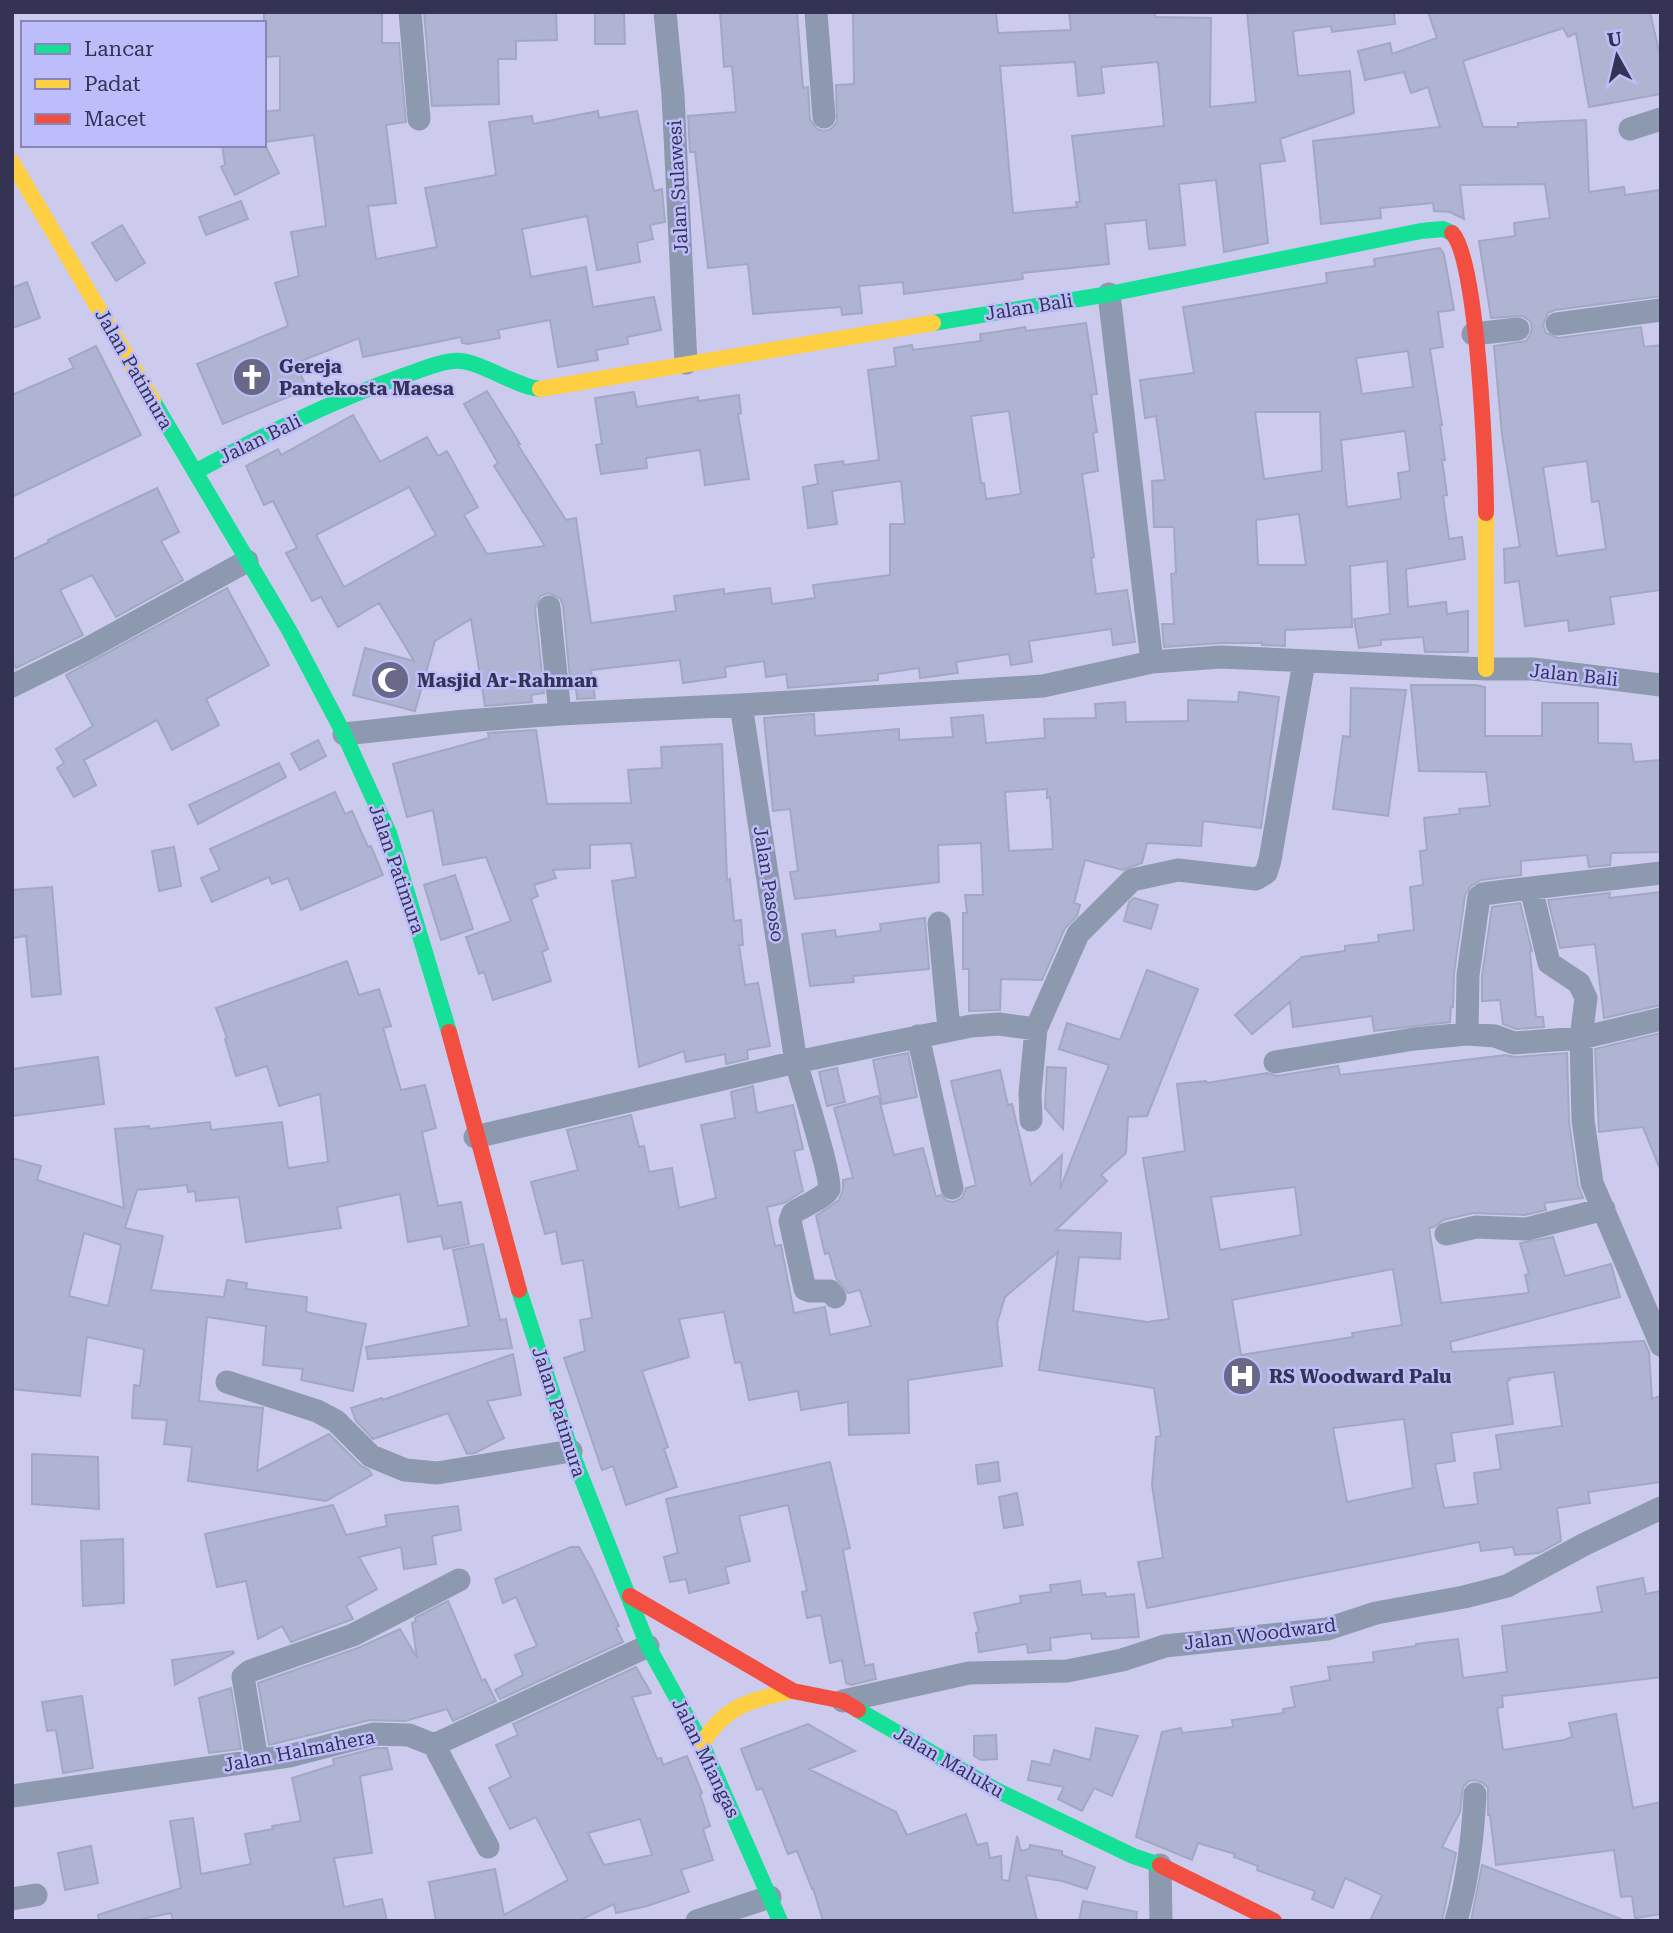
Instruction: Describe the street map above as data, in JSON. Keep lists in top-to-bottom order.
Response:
{
  "streets": {
    "main road": [
      "Jalan Bali",
      "Jalan Patimura",
      "Jalan Miangas",
      "Jalan Maluku"
    ],
    "street": [
      "Jalan Sulawesi",
      "Jalan Pasoso",
      "Jalan Woodward",
      "Jalan Halmahera"
    ]
  },
  "crossings": [
    ["Jalan Sulawesi", "Jalan Bali"],
    ["Jalan Bali", "Jalan Patimura"],
    ["Jalan Bali", "Jalan Pasoso"],
    ["Jalan Patimura", "Jalan Miangas"],
    ["Jalan Patimura", "Jalan Maluku"],
    ["Jalan Woodward", "Jalan Maluku"],
    ["Jalan Miangas", "Jalan Maluku"]
  ],
  "places": {
    "church": ["Gereja Pantekosta Maesa"],
    "mosque": ["Masjid Ar-Rahman"],
    "hospital": ["RS Woodward Palu"]
  },
  "legend": ["Lancar", "Padat", "Macet"],
  "north": "top"
}
